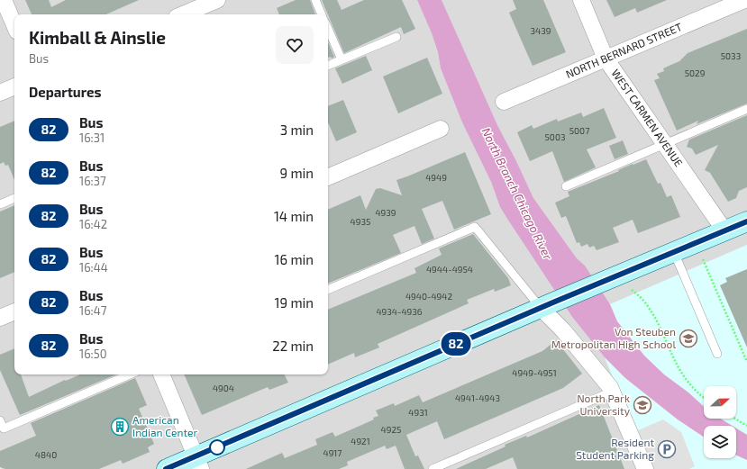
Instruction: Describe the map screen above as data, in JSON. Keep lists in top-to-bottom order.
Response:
{
  "streets": {
    "street": ["NORTH BERNARD STREET", "WEST CARMEN AVENUE"]
  },
  "crossings": [
    ["NORTH BERNARD STREET", "WEST CARMEN AVENUE"]
  ],
  "water": ["North Branch Chicago River"],
  "places": {
    "school or university": ["Von Steuben Metropolitan High School", "North Park University"],
    "building": ["American Indian Center"],
    "parking": ["Resident Student Parking"]
  },
  "lines": ["bus line 82"],
  "house_numbers": [
    "3439",
    "5033",
    "5029",
    "5007",
    "5003",
    "4949",
    "4939",
    "4935",
    "4944-4954",
    "4940-4942",
    "4934-4936",
    "4949-4951",
    "4904",
    "4941-4943",
    "4931",
    "4925",
    "4921",
    "4917",
    "4840"
  ],
  "north": "right",
  "page": {
    "on_map": "82",
    "heading": [
      ["Kimball & Ainslie", "Bus"],
      "Departures"
    ],
    "list": [
      {
        "mark": "82",
        "name": "Bus",
        "note": "16:31",
        "value": "3 min"
      },
      {
        "mark": "82",
        "name": "Bus",
        "note": "16:37",
        "value": "9 min"
      },
      {
        "mark": "82",
        "name": "Bus",
        "note": "16:42",
        "value": "14 min"
      },
      {
        "mark": "82",
        "name": "Bus",
        "note": "16:44",
        "value": "16 min"
      },
      {
        "mark": "82",
        "name": "Bus",
        "note": "16:47",
        "value": "19 min"
      },
      {
        "mark": "82",
        "name": "Bus",
        "note": "16:50",
        "value": "22 min"
      }
    ]
  }
}
